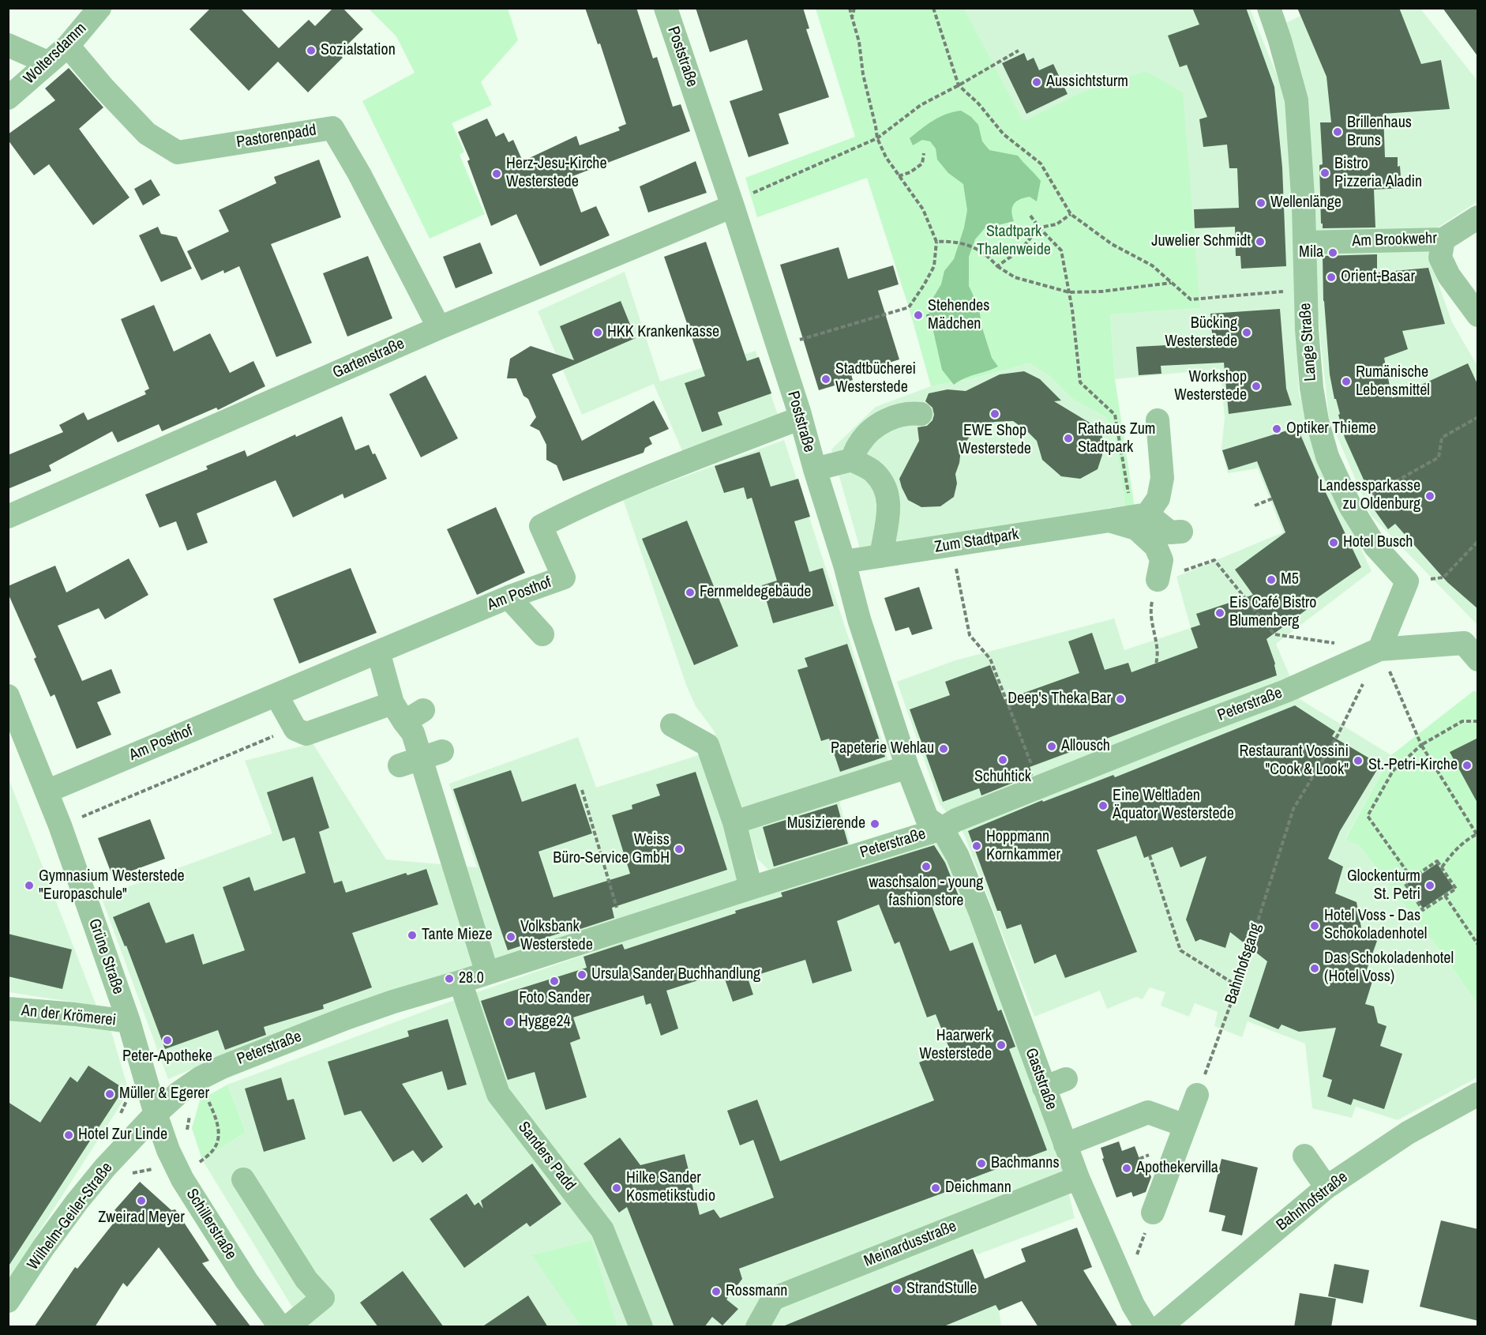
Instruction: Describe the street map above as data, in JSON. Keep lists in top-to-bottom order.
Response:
{
  "streets": {
    "street": [
      "Woltersdamm",
      "Poststraße",
      "Pastorenpadd",
      "Am Brookwehr",
      "Lange Straße",
      "Gartenstraße",
      "Zum Stadtpark",
      "Am Posthof",
      "Peterstraße",
      "Grüne Straße",
      "An der Krömerei",
      "Gaststraße",
      "Sanders Padd",
      "Bahnhofstraße",
      "Wilhelm-Geiler-Straße",
      "Schillerstraße",
      "Meinardusstraße"
    ],
    "path": ["Bahnhofsgang"]
  },
  "crossings": [
    ["Woltersdamm", "Pastorenpadd"],
    ["Poststraße", "Gartenstraße"],
    ["Poststraße", "Zum Stadtpark"],
    ["Poststraße", "Am Posthof"],
    ["Poststraße", "Peterstraße"],
    ["Poststraße", "Gaststraße"],
    ["Pastorenpadd", "Gartenstraße"],
    ["Am Brookwehr", "Lange Straße"],
    ["Am Posthof", "Grüne Straße"],
    ["Peterstraße", "Grüne Straße"],
    ["Peterstraße", "Bahnhofsgang"],
    ["Peterstraße", "Gaststraße"],
    ["Peterstraße", "Sanders Padd"],
    ["Peterstraße", "Wilhelm-Geiler-Straße"],
    ["Peterstraße", "Schillerstraße"],
    ["Grüne Straße", "An der Krömerei"],
    ["Grüne Straße", "Wilhelm-Geiler-Straße"],
    ["Grüne Straße", "Schillerstraße"],
    ["Gaststraße", "Meinardusstraße"],
    ["Wilhelm-Geiler-Straße", "Schillerstraße"]
  ],
  "parks": ["Stadtpark Thalenweide"],
  "places": [
    "Sozialstation",
    "Aussichtsturm",
    "Brillenhaus Bruns",
    "Bistro Pizzeria Aladin",
    "Herz-Jesu-Kirche Westerstede",
    "Wellenlänge",
    "Juwelier Schmidt",
    "Mila",
    "Orient-Basar",
    "Stehendes Mädchen",
    "HKK Krankenkasse",
    "Bücking Westerstede",
    "Stadtbücherei Westerstede",
    "Rumänische Lebensmittel",
    "Workshop Westerstede",
    "EWE Shop Westerstede",
    "Optiker Thieme",
    "Rathaus Zum Stadtpark",
    "Landessparkasse zu Oldenburg",
    "Hotel Busch",
    "M5",
    "Fernmeldegebäude",
    "Eis Café Bistro Blumenberg",
    "Deep's Theka Bar",
    "Allousch",
    "Papeterie Wehlau",
    "Schuhtick",
    "Restaurant Vossini \"Cook & Look\"",
    "St.-Petri-Kirche",
    "Eine Weltladen Äquator Westerstede",
    "Musizierende",
    "Hoppmann Kornkammer",
    "Weiss Büro-Service GmbH",
    "waschsalon - young fashion store",
    "Gymnasium Westerstede \"Europaschule\"",
    "Glockenturm St. Petri",
    "Hotel Voss - Das Schokoladenhotel",
    "Tante Mieze",
    "Volksbank Westerstede",
    "Das Schokoladenhotel (Hotel Voss)",
    "Ursula Sander Buchhandlung",
    "28.0",
    "Foto Sander",
    "Hygge24",
    "Peter-Apotheke",
    "Haarwerk Westerstede",
    "Müller & Egerer",
    "Hotel Zur Linde",
    "Bachmanns",
    "Apothekervilla",
    "Hilke Sander Kosmetikstudio",
    "Deichmann",
    "Zweirad Meyer",
    "StrandStulle",
    "Rossmann"
  ]
}
